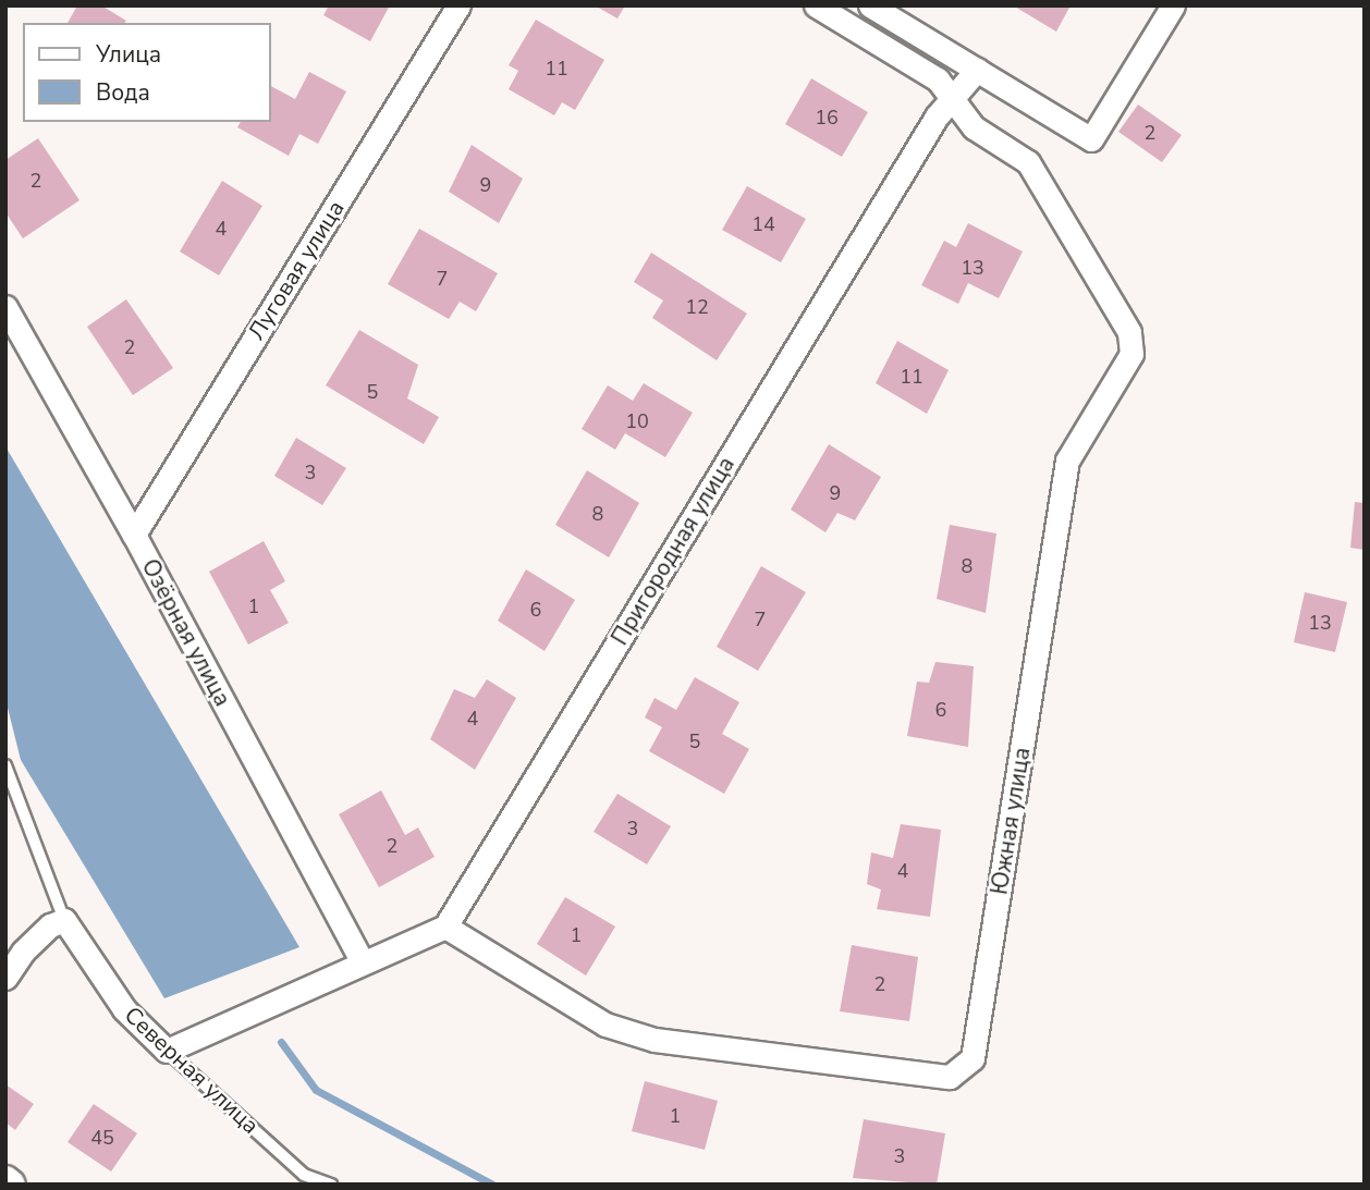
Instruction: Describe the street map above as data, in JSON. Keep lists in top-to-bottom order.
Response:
{
  "streets": {
    "street": [
      "Луговая улица",
      "Пригородная улица",
      "Озёрная улица",
      "Южная улица",
      "Северная улица"
    ]
  },
  "crossings": [
    ["Луговая улица", "Озёрная улица"],
    ["Пригородная улица", "Южная улица"]
  ],
  "house_numbers": [
    "11",
    "16",
    "2",
    "2",
    "9",
    "14",
    "4",
    "13",
    "7",
    "12",
    "2",
    "11",
    "5",
    "10",
    "3",
    "9",
    "8",
    "8",
    "1",
    "6",
    "7",
    "13",
    "6",
    "4",
    "5",
    "3",
    "2",
    "4",
    "1",
    "2",
    "1",
    "45",
    "3"
  ],
  "legend": ["Улица", "Вода"]
}
